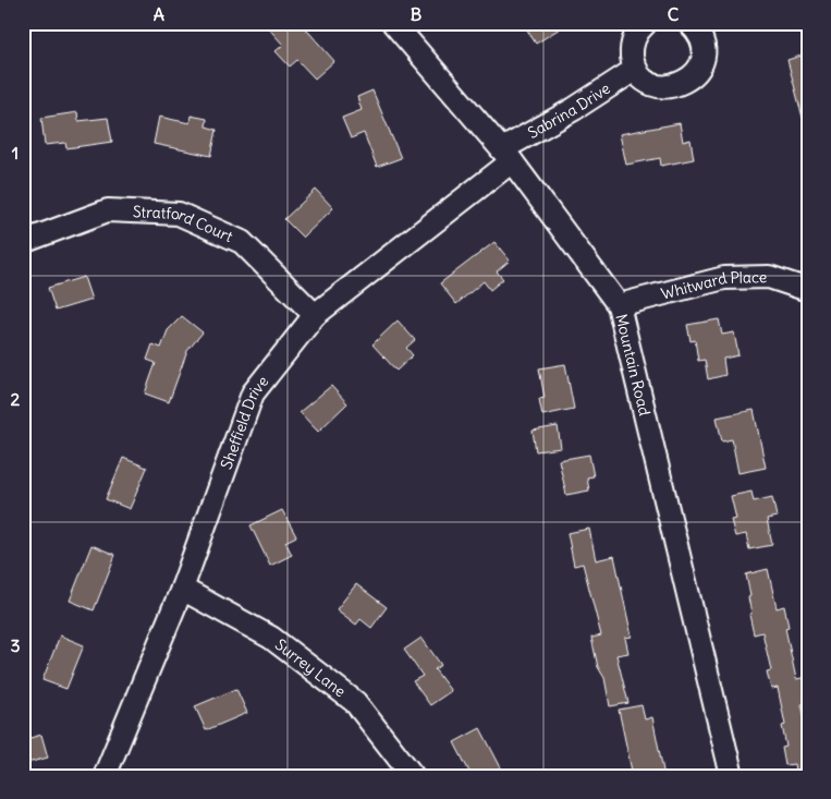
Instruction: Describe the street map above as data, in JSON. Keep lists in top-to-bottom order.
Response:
{
  "streets": {
    "street": [
      "Sabrina Drive",
      "Stratford Court",
      "Whitward Place",
      "Mountain Road",
      "Sheffield Drive",
      "Surrey Lane"
    ]
  },
  "crossings": [
    ["Sabrina Drive", "Mountain Road"],
    ["Sabrina Drive", "Sheffield Drive"],
    ["Stratford Court", "Sheffield Drive"],
    ["Whitward Place", "Mountain Road"],
    ["Mountain Road", "Sheffield Drive"],
    ["Sheffield Drive", "Surrey Lane"]
  ],
  "grid": {
    "columns": ["A", "B", "C"],
    "rows": ["1", "2", "3"]
  }
}
